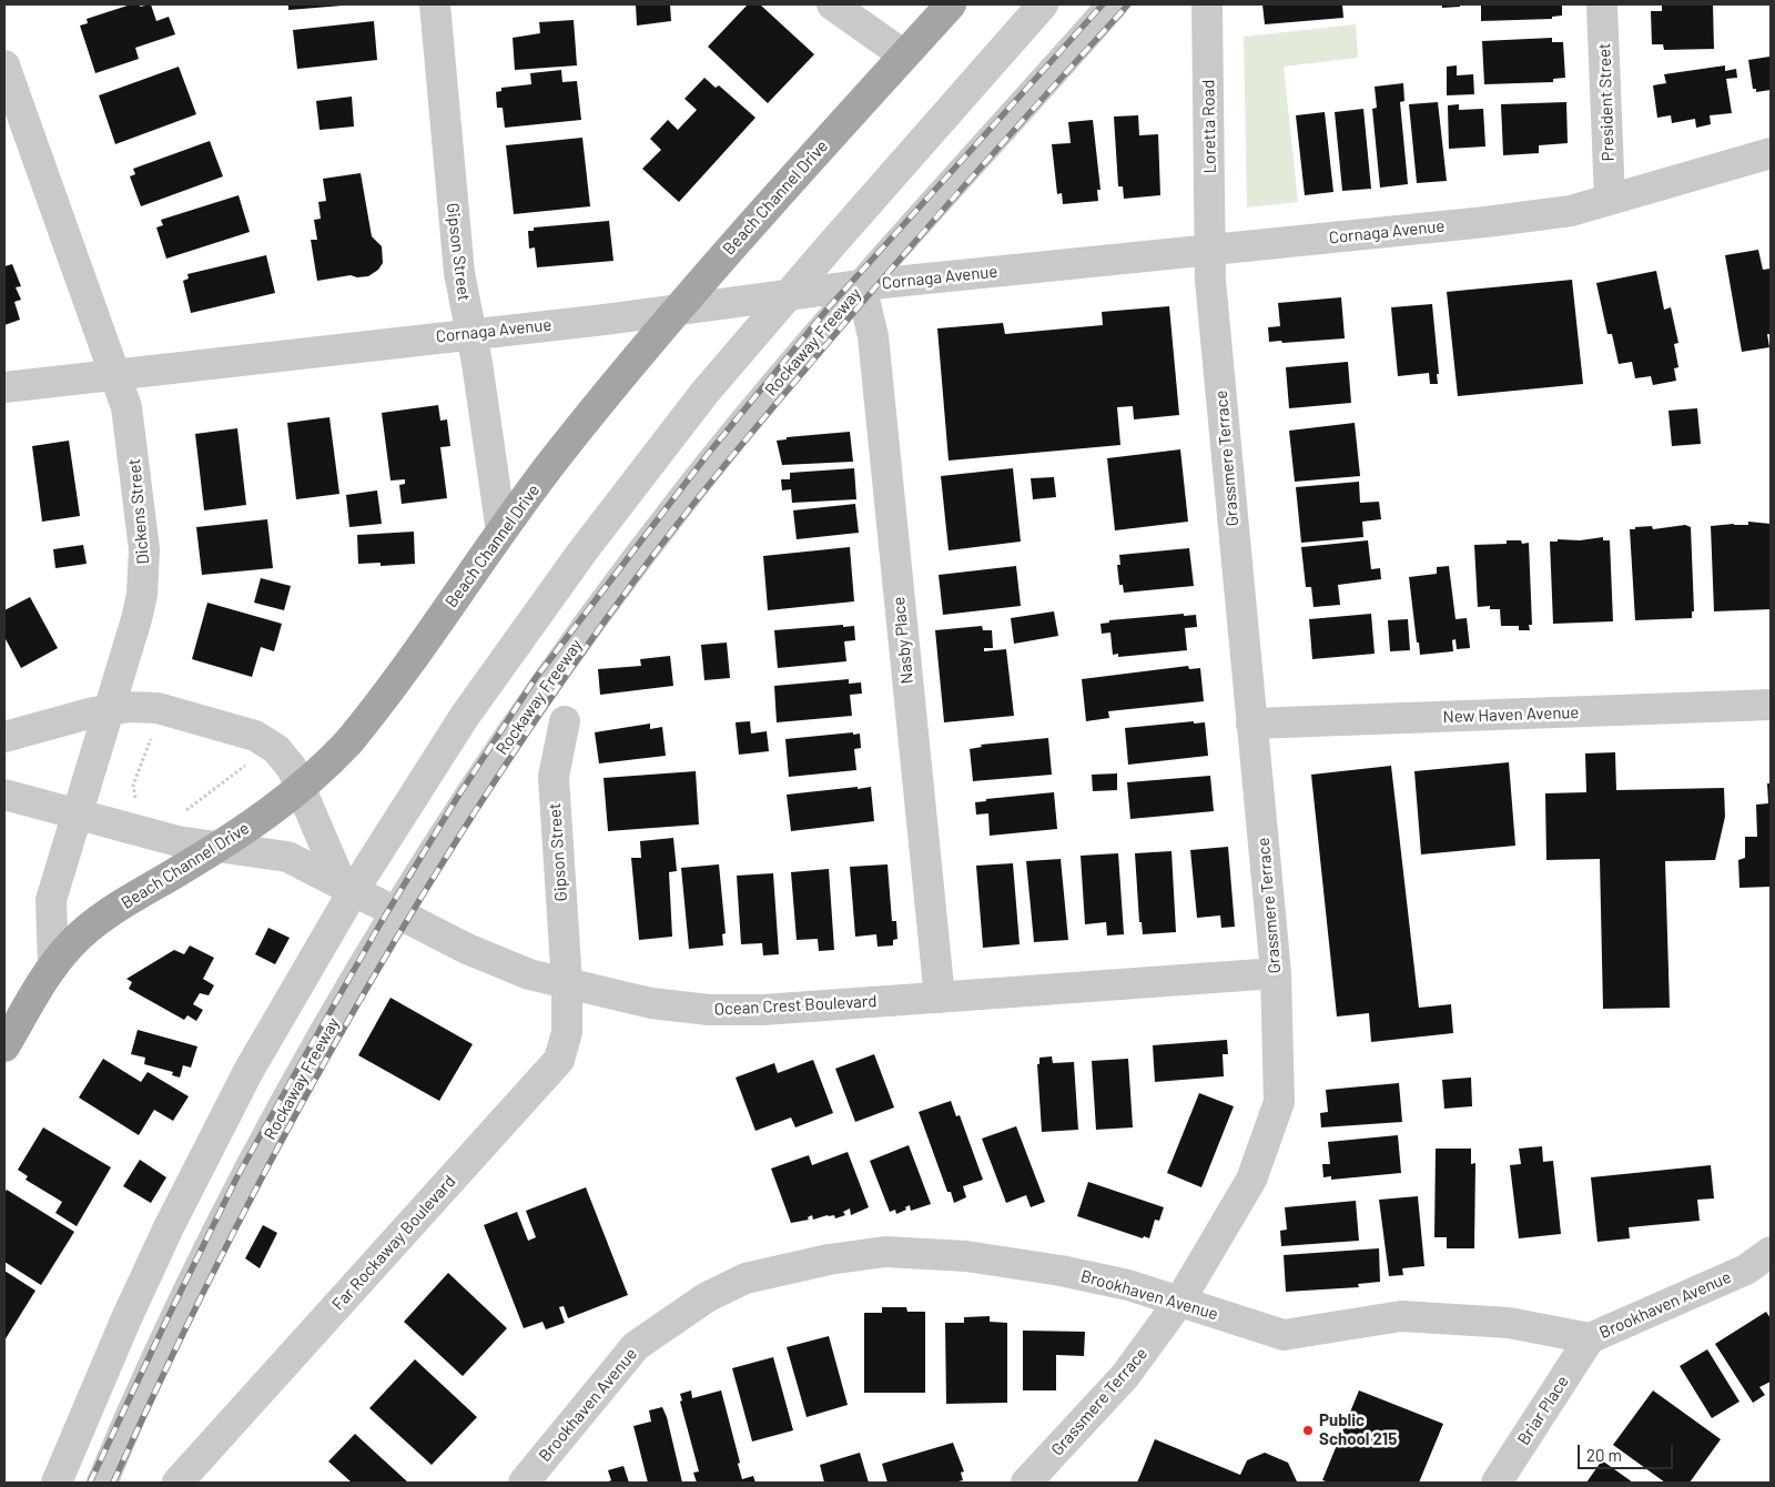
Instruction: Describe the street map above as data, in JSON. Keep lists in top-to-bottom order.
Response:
{
  "streets": {
    "main road": ["Beach Channel Drive"],
    "street": [
      "President Street",
      "Loretta Road",
      "Cornaga Avenue",
      "Gipson Street",
      "Rockaway Freeway",
      "Grassmere Terrace",
      "Dickens Street",
      "Nasby Place",
      "New Haven Avenue",
      "Ocean Crest Boulevard",
      "Far Rockaway Boulevard",
      "Brookhaven Avenue",
      "Briar Place"
    ]
  },
  "crossings": [
    ["President Street", "Cornaga Avenue"],
    ["Loretta Road", "Cornaga Avenue"],
    ["Loretta Road", "Grassmere Terrace"],
    ["Beach Channel Drive", "Cornaga Avenue"],
    ["Beach Channel Drive", "Gipson Street"],
    ["Beach Channel Drive", "Dickens Street"],
    ["Beach Channel Drive", "Ocean Crest Boulevard"],
    ["Cornaga Avenue", "Gipson Street"],
    ["Cornaga Avenue", "Rockaway Freeway"],
    ["Cornaga Avenue", "Grassmere Terrace"],
    ["Cornaga Avenue", "Dickens Street"],
    ["Cornaga Avenue", "Nasby Place"],
    ["Gipson Street", "Ocean Crest Boulevard"],
    ["Gipson Street", "Far Rockaway Boulevard"],
    ["Rockaway Freeway", "Nasby Place"],
    ["Rockaway Freeway", "Ocean Crest Boulevard"],
    ["Grassmere Terrace", "New Haven Avenue"],
    ["Grassmere Terrace", "Ocean Crest Boulevard"],
    ["Grassmere Terrace", "Brookhaven Avenue"],
    ["Dickens Street", "Ocean Crest Boulevard"],
    ["Nasby Place", "Ocean Crest Boulevard"],
    ["Ocean Crest Boulevard", "Far Rockaway Boulevard"],
    ["Brookhaven Avenue", "Briar Place"]
  ],
  "places": ["Public School 215"],
  "scale_bar": "20 m"
}
